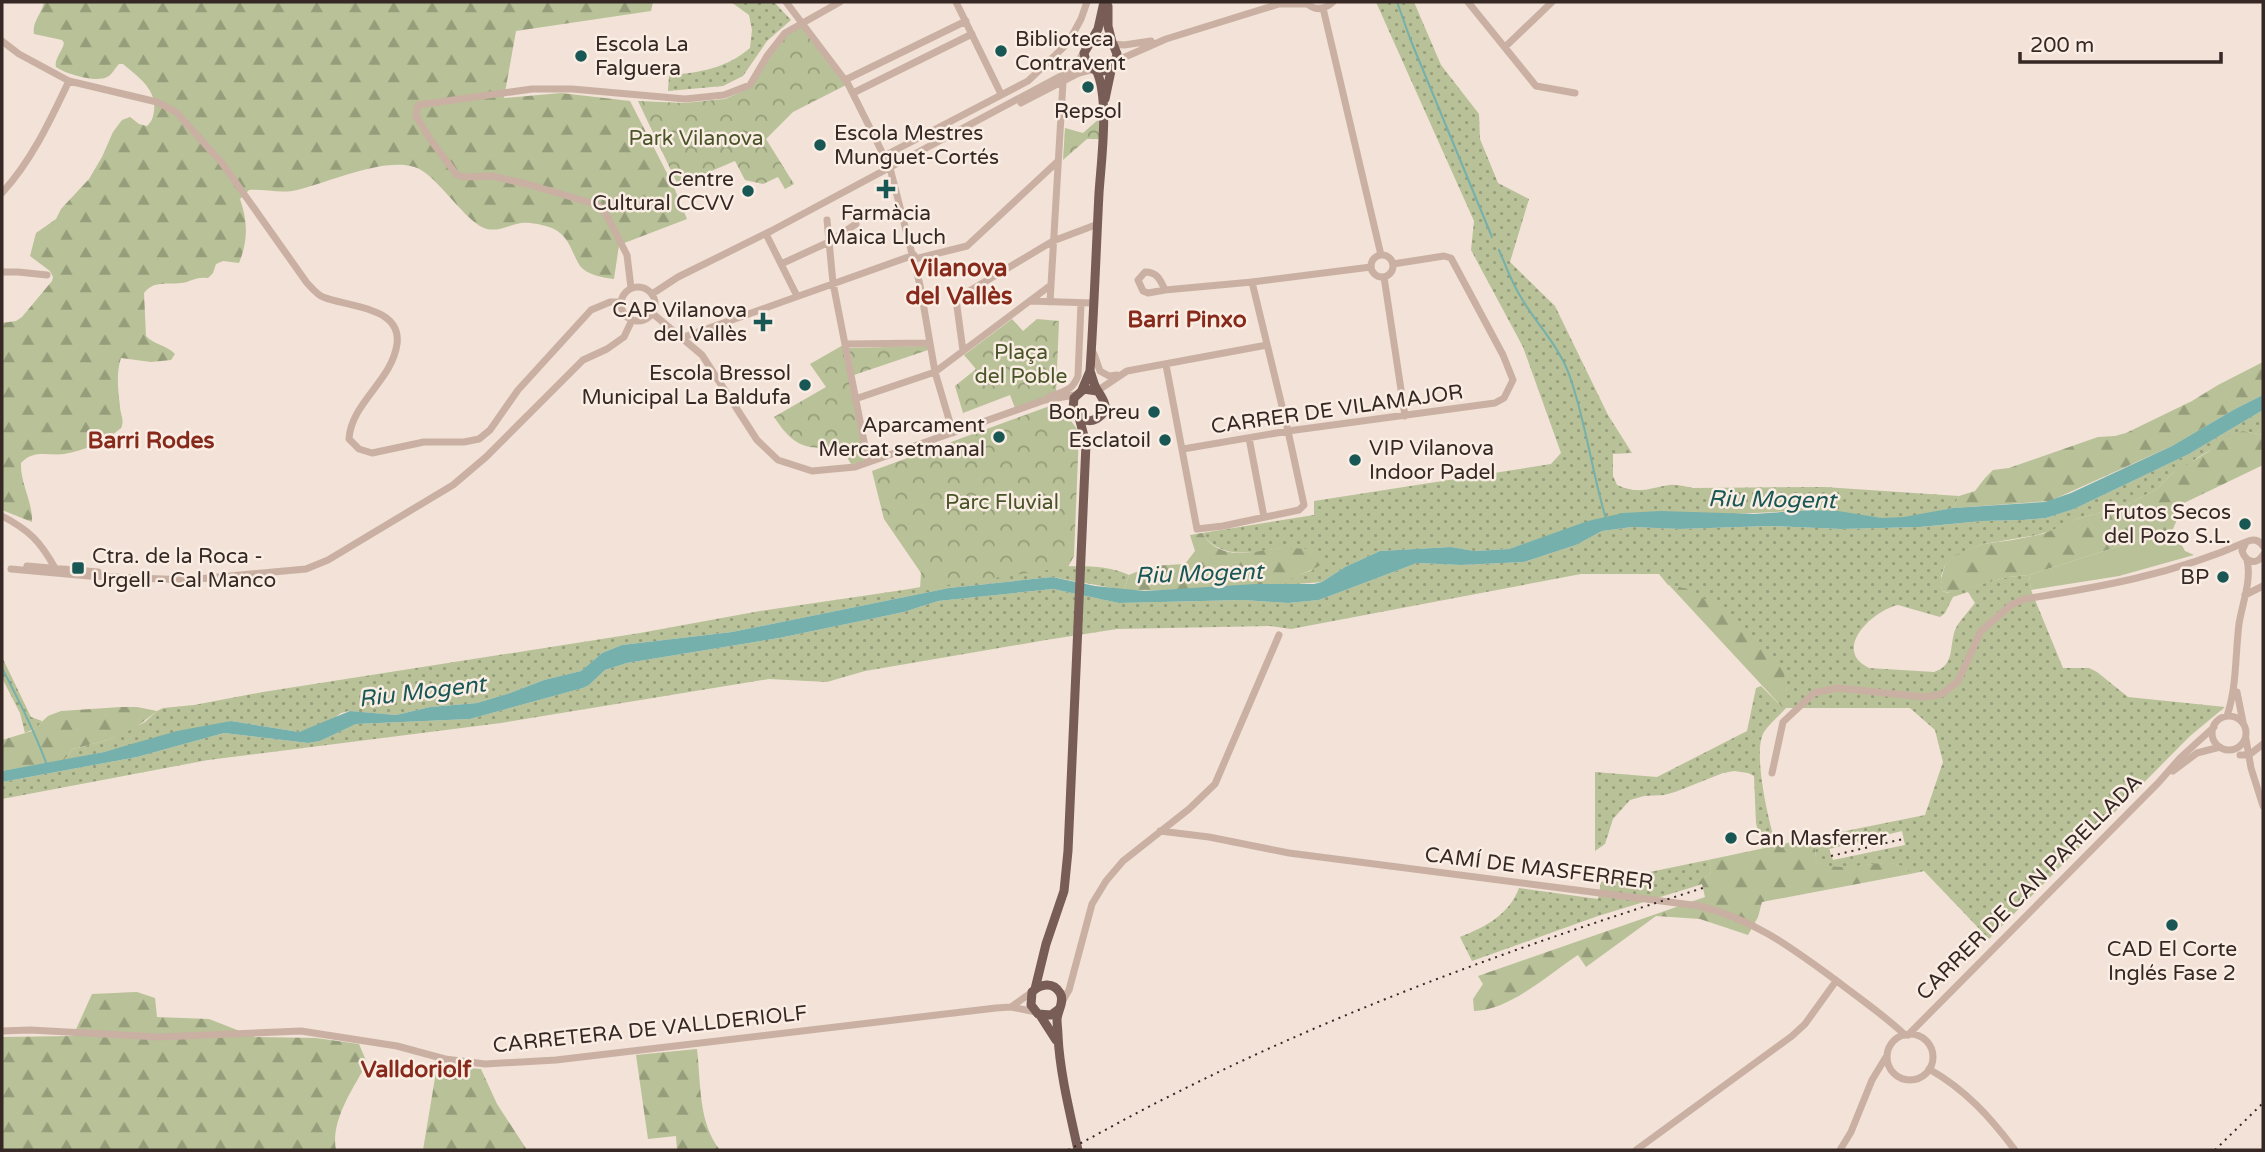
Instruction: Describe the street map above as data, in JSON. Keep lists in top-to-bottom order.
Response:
{
  "streets": {
    "street": [
      "CARRER DE VILAMAJOR",
      "CAMÍ DE MASFERRER",
      "CARRER DE CAN PARELLADA",
      "CARRETERA DE VALLDERIOLF"
    ]
  },
  "crossings": [
    ["CAMÍ DE MASFERRER", "CARRER DE CAN PARELLADA"]
  ],
  "districts": [
    "Vilanova del Vallès",
    "Barri Pinxo",
    "Barri Rodes",
    "Valldoriolf"
  ],
  "water": ["Riu Mogent"],
  "parks": ["Park Vilanova", "Plaça del Poble", "Parc Fluvial"],
  "places": {
    "other": [
      "Biblioteca Contravent",
      "Escola La Falguera",
      "Repsol",
      "Escola Mestres Munguet-Cortés",
      "Centre Cultural CCVV",
      "Escola Bressol Municipal La Baldufa",
      "Bon Preu",
      "Aparcament Mercat setmanal",
      "Esclatoil",
      "VIP Vilanova Indoor Padel",
      "Frutos Secos del Pozo S.L.",
      "BP",
      "Can Masferrer",
      "CAD El Corte Inglés Fase 2"
    ],
    "health": ["Farmàcia Maica Lluch", "CAP Vilanova del Vallès"],
    "transit": ["Ctra. de la Roca - Urgell - Cal Manco"]
  },
  "scale_bar": "200 m"
}
